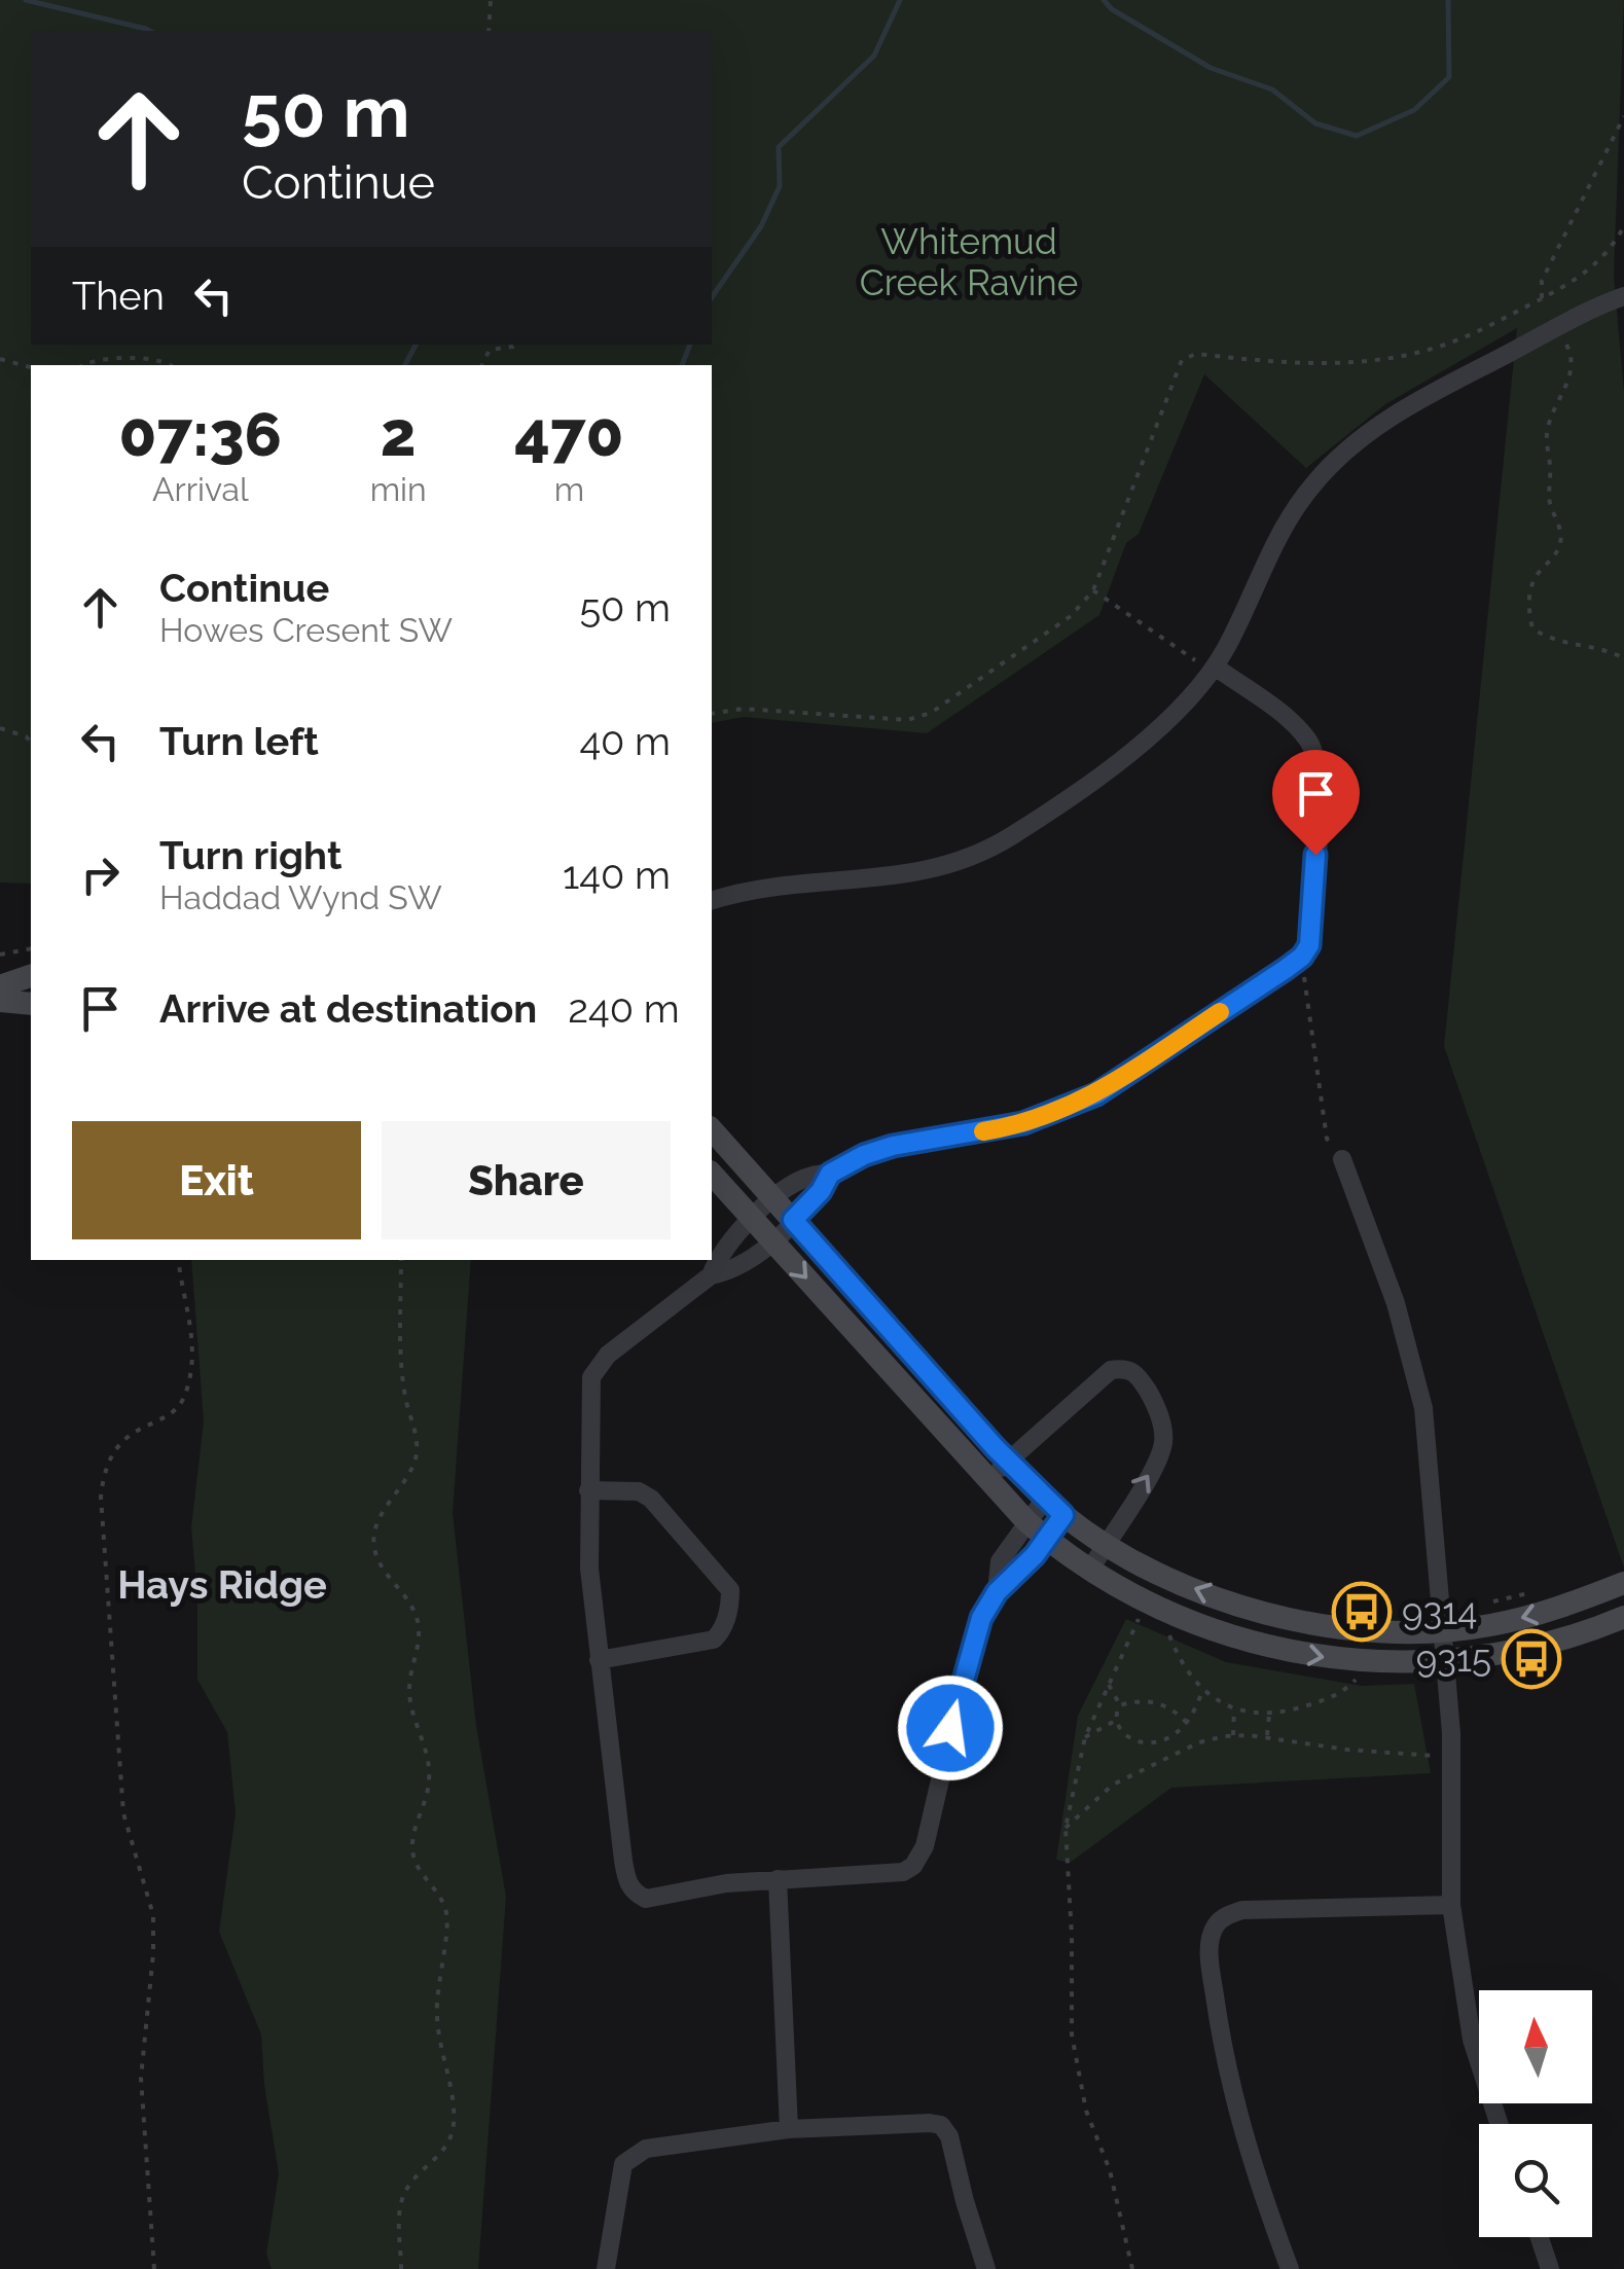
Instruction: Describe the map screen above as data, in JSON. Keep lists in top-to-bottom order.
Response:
{
  "districts": ["Hays Ridge"],
  "parks": ["Whitemud Creek Ravine"],
  "places": {
    "bus stop": ["9314", "9315"]
  },
  "north": "top",
  "page": {
    "turn": ["50 m", "Continue"],
    "then": "Then",
    "eta": [
      "07:36",
      "Arrival",
      "2",
      "min",
      "470",
      "m"
    ],
    "list": [
      {
        "name": "Continue",
        "note": "Howes Cresent SW",
        "value": "50 m"
      },
      {
        "name": "Turn left",
        "value": "40 m"
      },
      {
        "name": "Turn right",
        "note": "Haddad Wynd SW",
        "value": "140 m"
      },
      {
        "name": "Arrive at destination",
        "value": "240 m"
      }
    ],
    "buttons": ["Exit", "Share"]
  }
}
